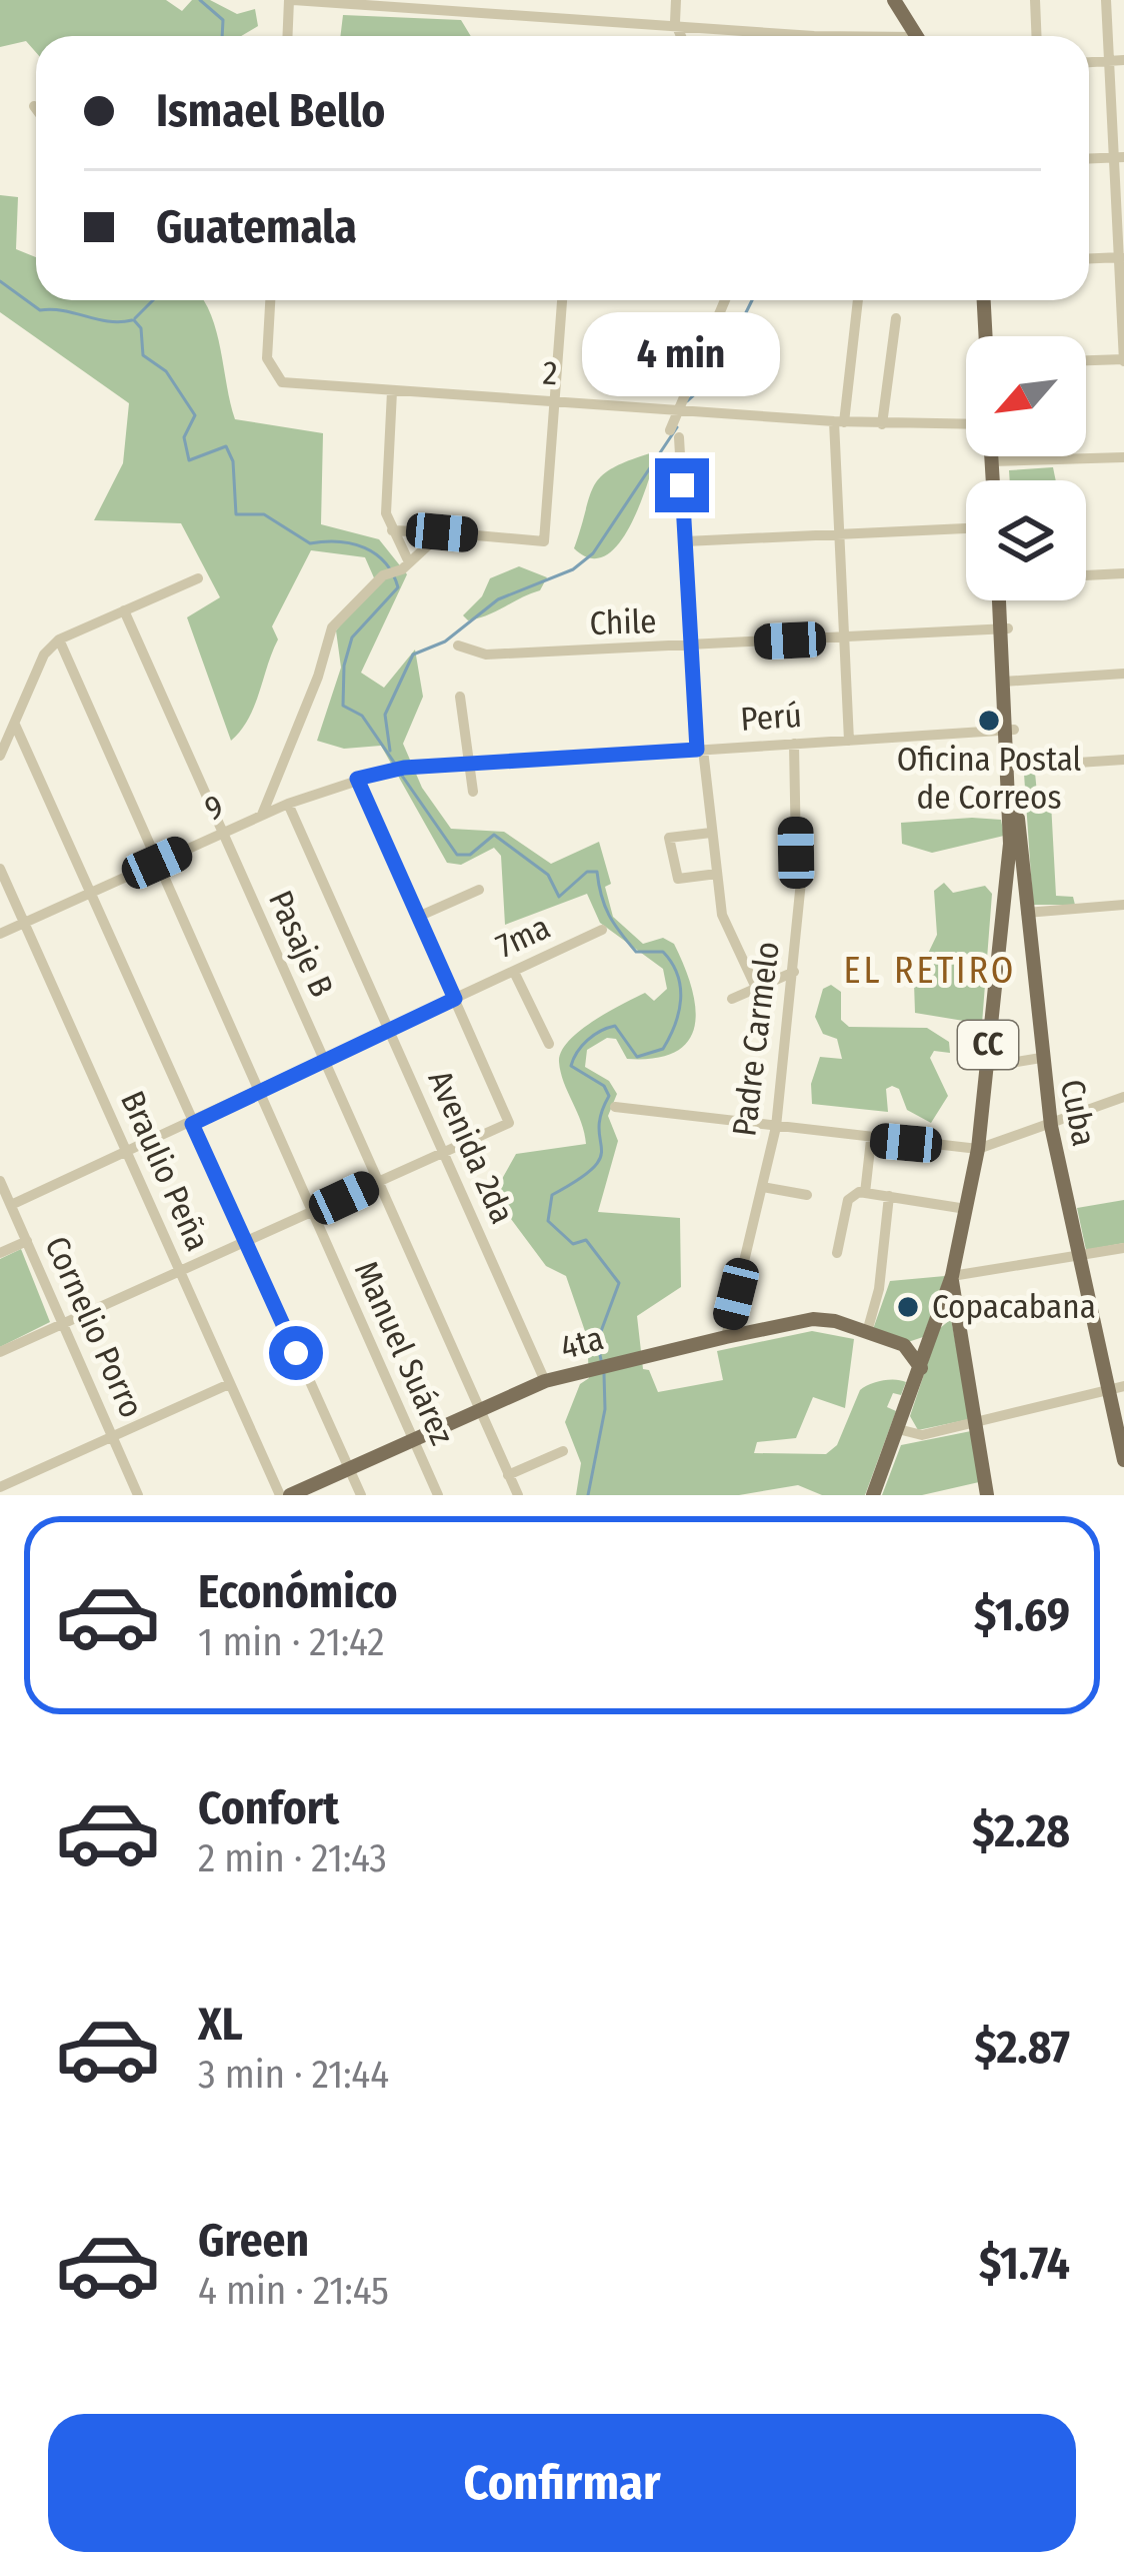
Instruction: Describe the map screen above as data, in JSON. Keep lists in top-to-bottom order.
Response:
{
  "streets": {
    "main road": ["CC", "Cuba", "4ta"],
    "street": [
      "2",
      "Chile",
      "Perú",
      "9",
      "7ma",
      "Pasaje B",
      "Padre Carmelo",
      "Avenida 2da",
      "Braulio Peña",
      "Cornelio Porro",
      "Manuel Suárez"
    ]
  },
  "crossings": [
    ["Chile", "CC"],
    ["Perú", "9"],
    ["Perú", "Padre Carmelo"],
    ["Perú", "CC"],
    ["9", "Pasaje B"],
    ["9", "Avenida 2da"],
    ["9", "Braulio Peña"],
    ["9", "Manuel Suárez"],
    ["7ma", "Pasaje B"],
    ["7ma", "Avenida 2da"],
    ["7ma", "Braulio Peña"],
    ["7ma", "Cornelio Porro"],
    ["7ma", "Manuel Suárez"],
    ["Pasaje B", "4ta"],
    ["Padre Carmelo", "4ta"],
    ["CC", "Cuba"],
    ["Avenida 2da", "4ta"],
    ["4ta", "Manuel Suárez"]
  ],
  "districts": ["EL RETIRO"],
  "places": ["Oficina Postal de Correos", "Copacabana"],
  "north": "bottom left",
  "page": {
    "banner": ["Ismael Bello", "Guatemala"],
    "bubble": "4 min",
    "list": [
      {
        "name": "Económico",
        "note": "1 min · 21:42",
        "value": "$1.69"
      },
      {
        "name": "Confort",
        "note": "2 min · 21:43",
        "value": "$2.28"
      },
      {
        "name": "XL",
        "note": "3 min · 21:44",
        "value": "$2.87"
      },
      {
        "name": "Green",
        "note": "4 min · 21:45",
        "value": "$1.74"
      }
    ],
    "buttons": "Confirmar"
  }
}
